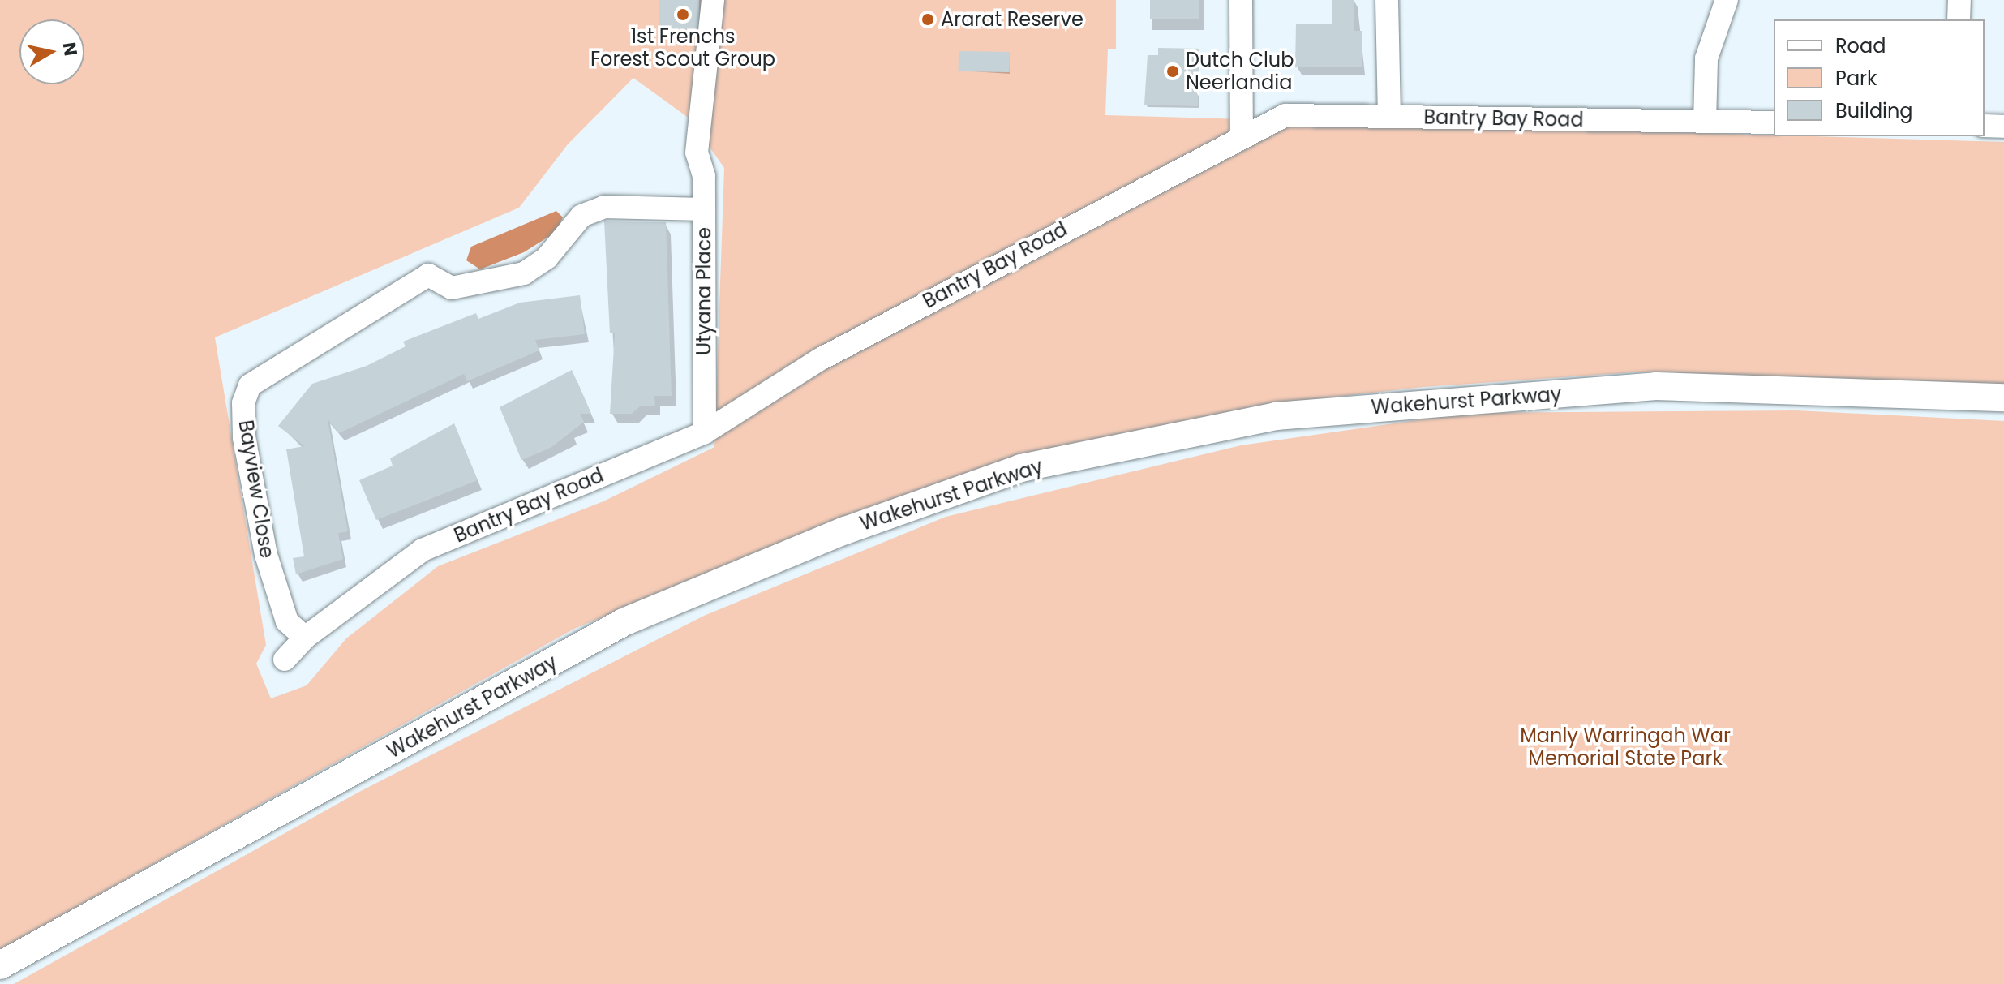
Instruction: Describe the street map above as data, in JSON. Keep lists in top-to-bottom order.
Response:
{
  "streets": {
    "main road": ["Wakehurst Parkway"],
    "street": ["Bantry Bay Road", "Utyana Place", "Bayview Close"]
  },
  "crossings": [
    ["Bantry Bay Road", "Utyana Place"],
    ["Bantry Bay Road", "Bayview Close"],
    ["Utyana Place", "Bayview Close"]
  ],
  "parks": ["Manly Warringah War Memorial State Park"],
  "places": ["1st Frenchs Forest Scout Group", "Ararat Reserve", "Dutch Club Neerlandia"],
  "legend": ["Road", "Park", "Building"],
  "north": "right"
}
